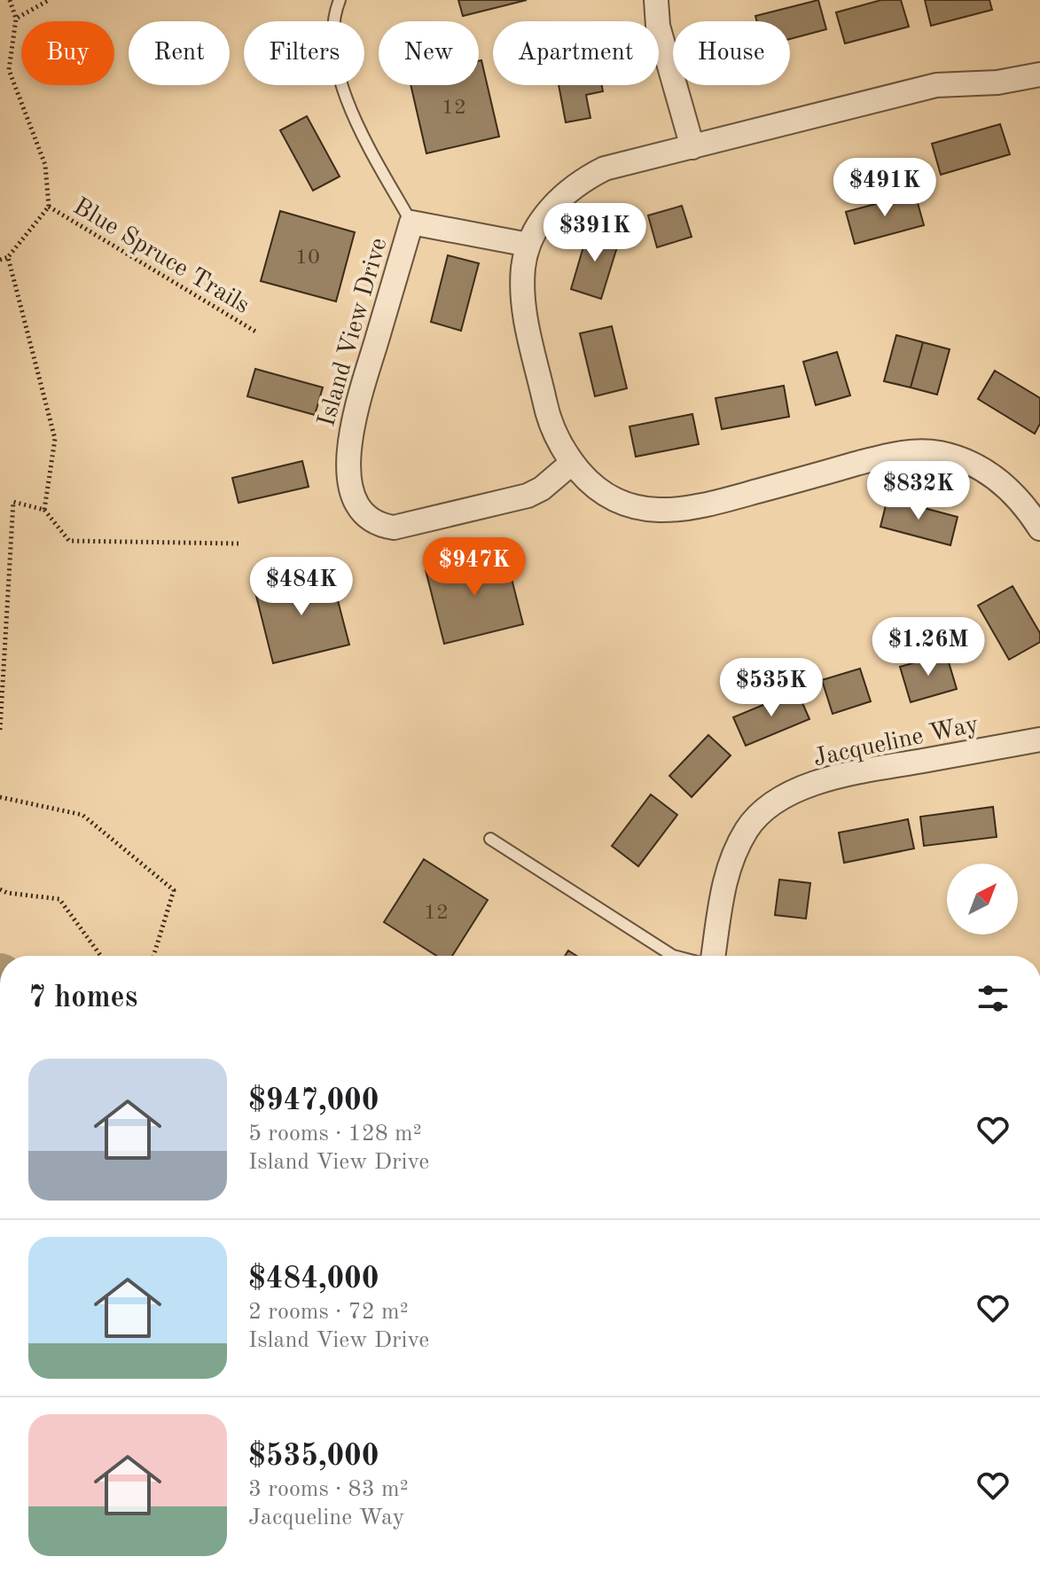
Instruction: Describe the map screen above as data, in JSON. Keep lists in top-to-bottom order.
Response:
{
  "streets": {
    "street": ["Island View Drive", "Jacqueline Way"],
    "path": ["Blue Spruce Trails"]
  },
  "house_numbers": ["12", "10", "12"],
  "north": "top right",
  "page": {
    "chip": [
      "Buy",
      "Rent",
      "Filters",
      "New",
      "Apartment",
      "House"
    ],
    "price": [
      "$491K",
      "$391K",
      "$832K",
      "$947K",
      "$484K",
      "$1.26M",
      "$535K"
    ],
    "heading": "7 homes",
    "list": [
      {
        "name": "$947,000",
        "note": "5 rooms · 128 m² · Island View Drive"
      },
      {
        "name": "$484,000",
        "note": "2 rooms · 72 m² · Island View Drive"
      },
      {
        "name": "$535,000",
        "note": "3 rooms · 83 m² · Jacqueline Way"
      }
    ]
  }
}
